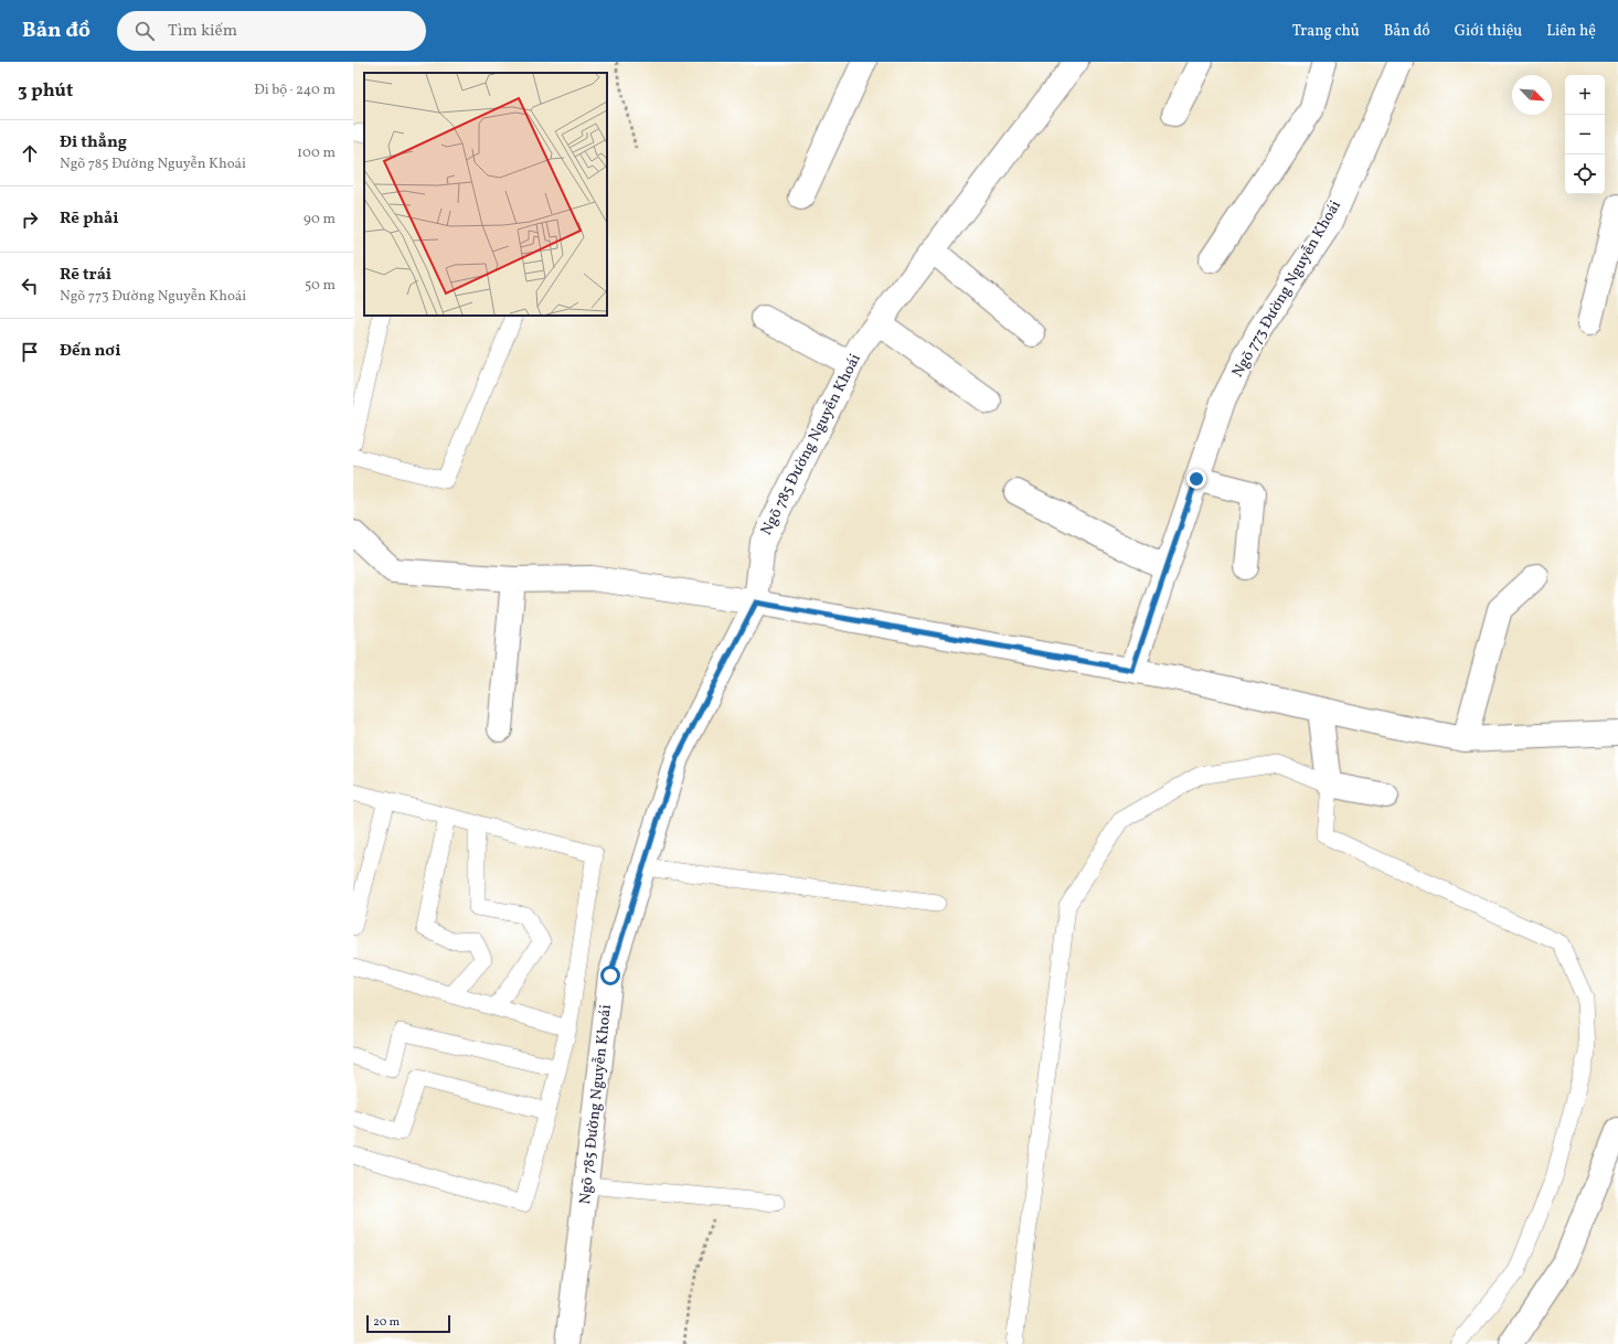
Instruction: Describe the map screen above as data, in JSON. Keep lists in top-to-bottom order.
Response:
{
  "streets": {
    "street": ["Ngõ 773 Đường Nguyễn Khoái", "Ngõ 785 Đường Nguyễn Khoái"]
  },
  "scale_bar": "20 m",
  "north": "bottom right",
  "page": {
    "header": "Bản đồ",
    "search": "Tìm kiếm",
    "nav": [
      "Trang chủ",
      "Bản đồ",
      "Giới thiệu",
      "Liên hệ"
    ],
    "heading": ["3 phút", "Đi bộ · 240 m"],
    "map_buttons": ["+", "−"],
    "list": [
      ["Đi thẳng", "Ngõ 785 Đường Nguyễn Khoái", "100 m"],
      ["Rẽ phải", "90 m"],
      ["Rẽ trái", "Ngõ 773 Đường Nguyễn Khoái", "50 m"],
      "Đến nơi"
    ],
    "scale": "20 m"
  }
}
